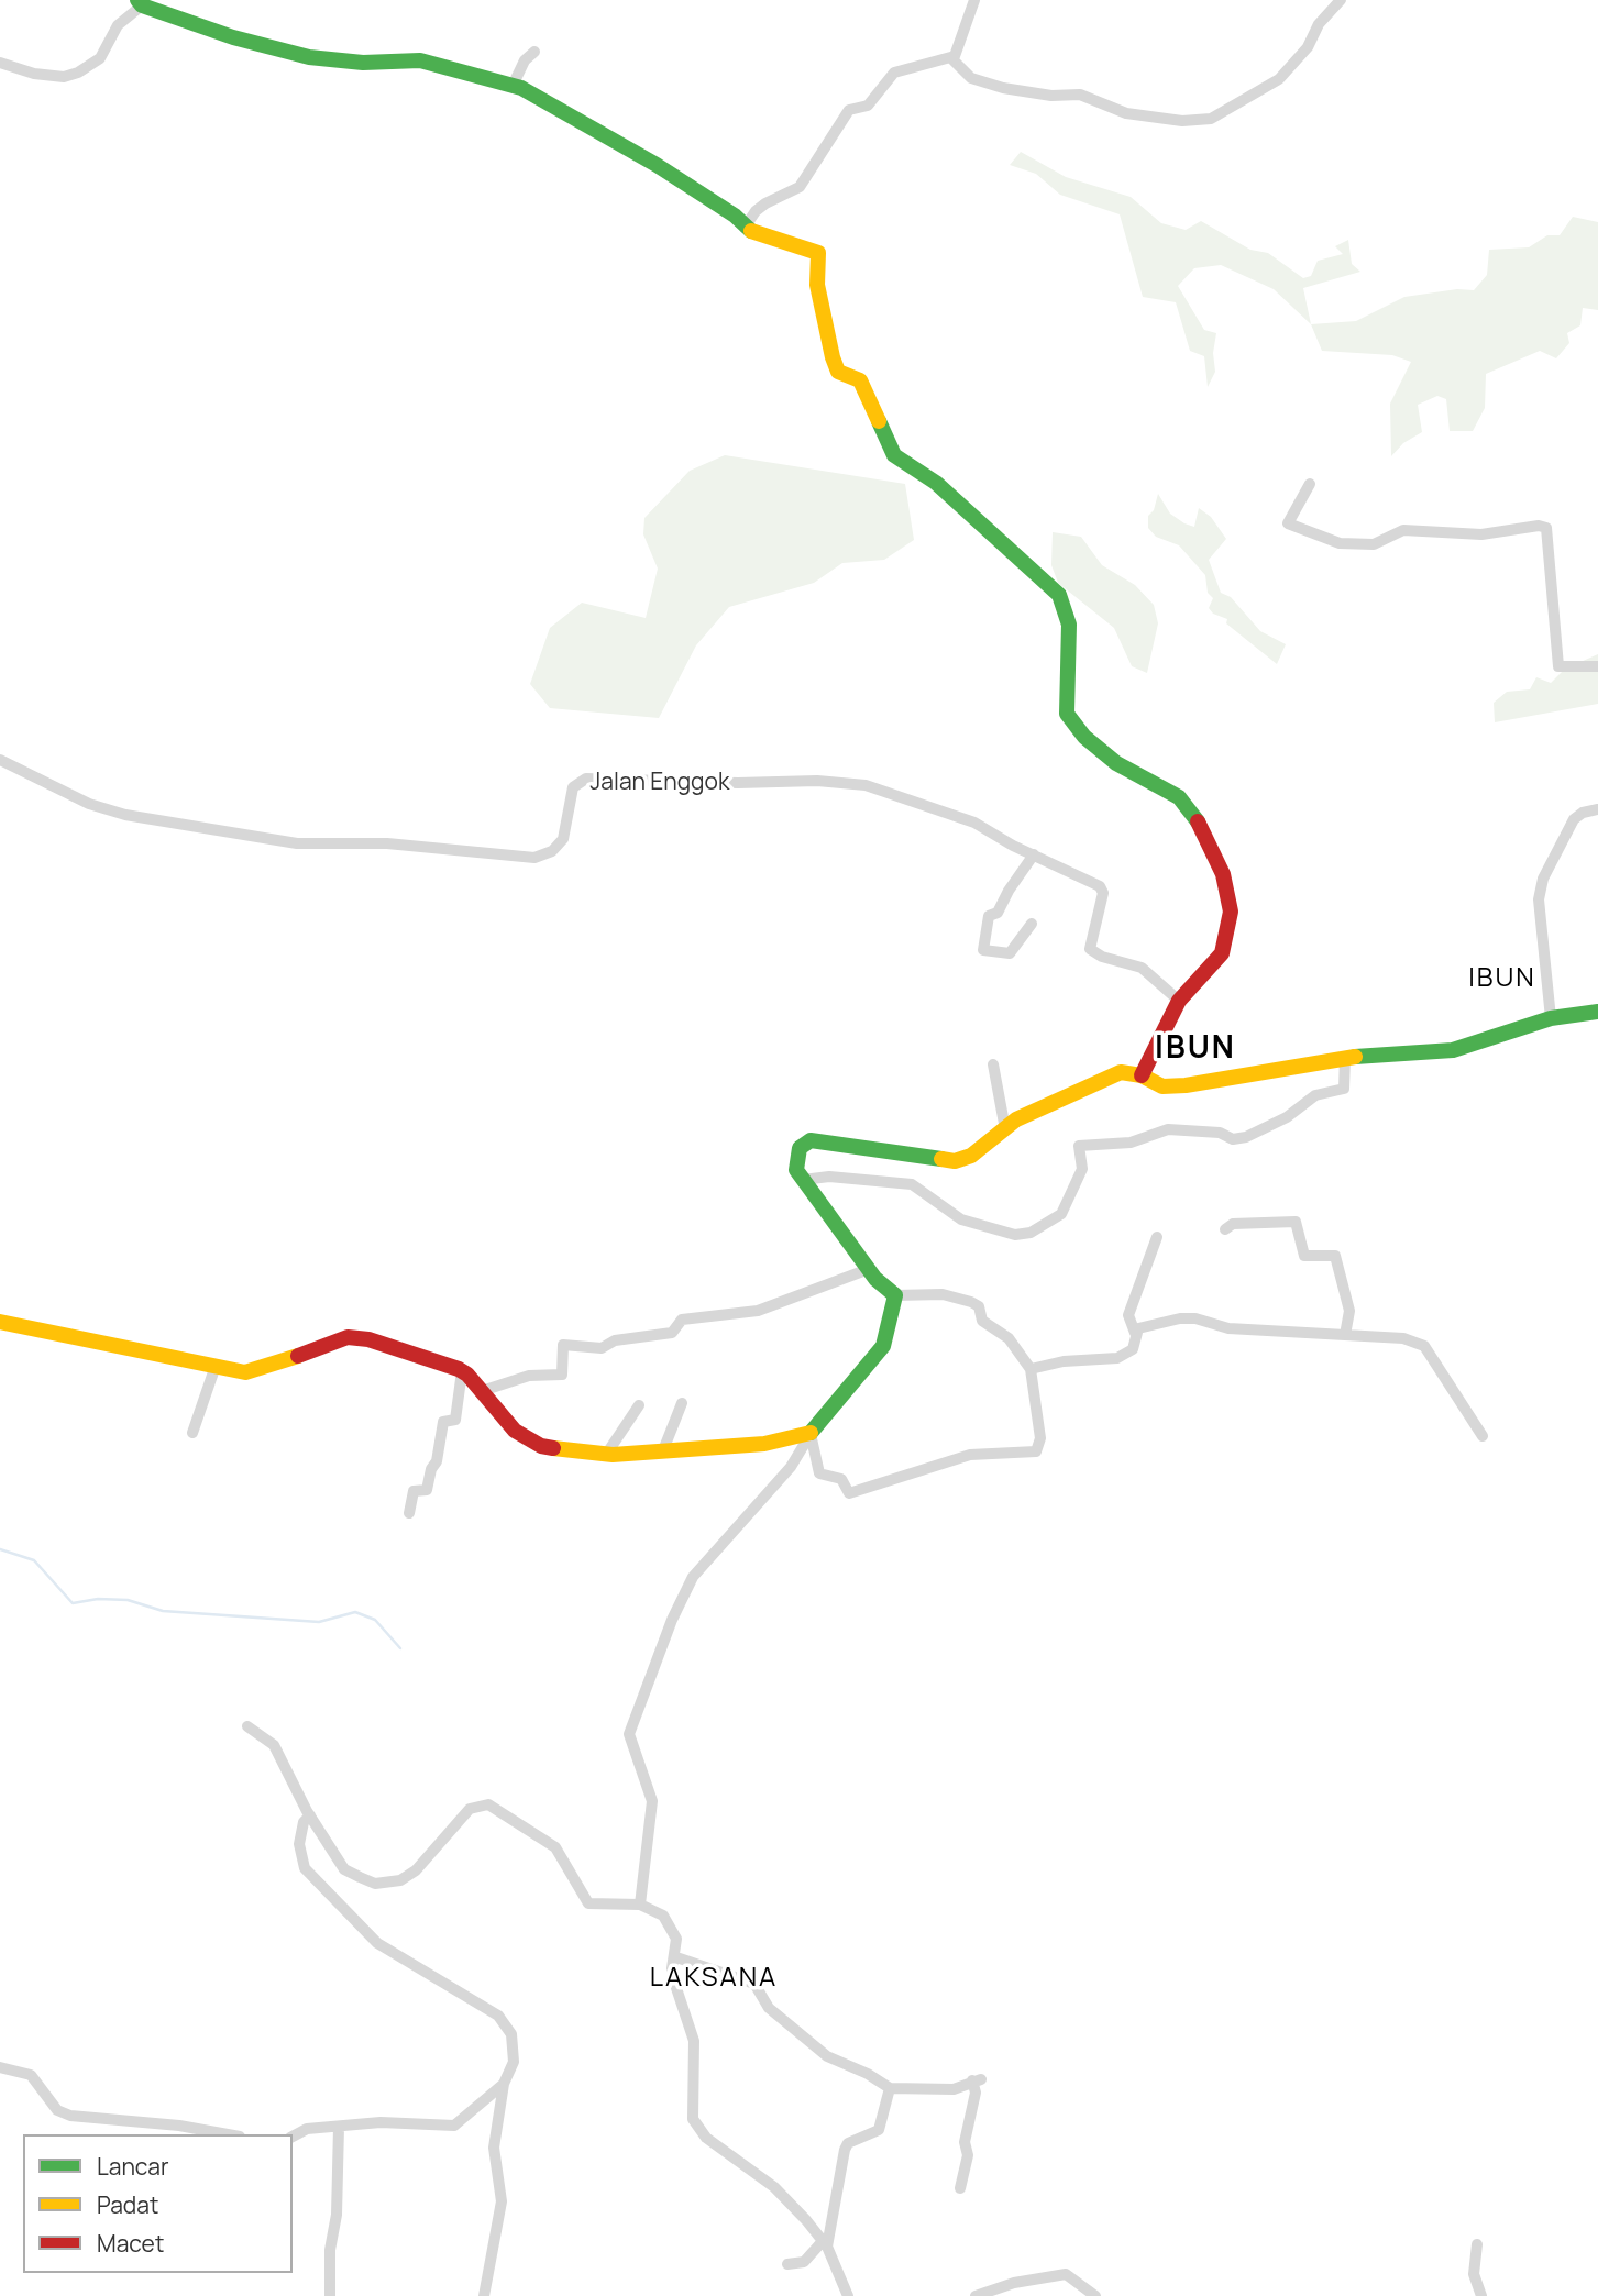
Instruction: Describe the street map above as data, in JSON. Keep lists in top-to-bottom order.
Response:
{
  "streets": {
    "street": ["Jalan Enggok"]
  },
  "districts": ["IBUN", "IBUN", "LAKSANA"],
  "legend": ["Lancar", "Padat", "Macet"]
}
